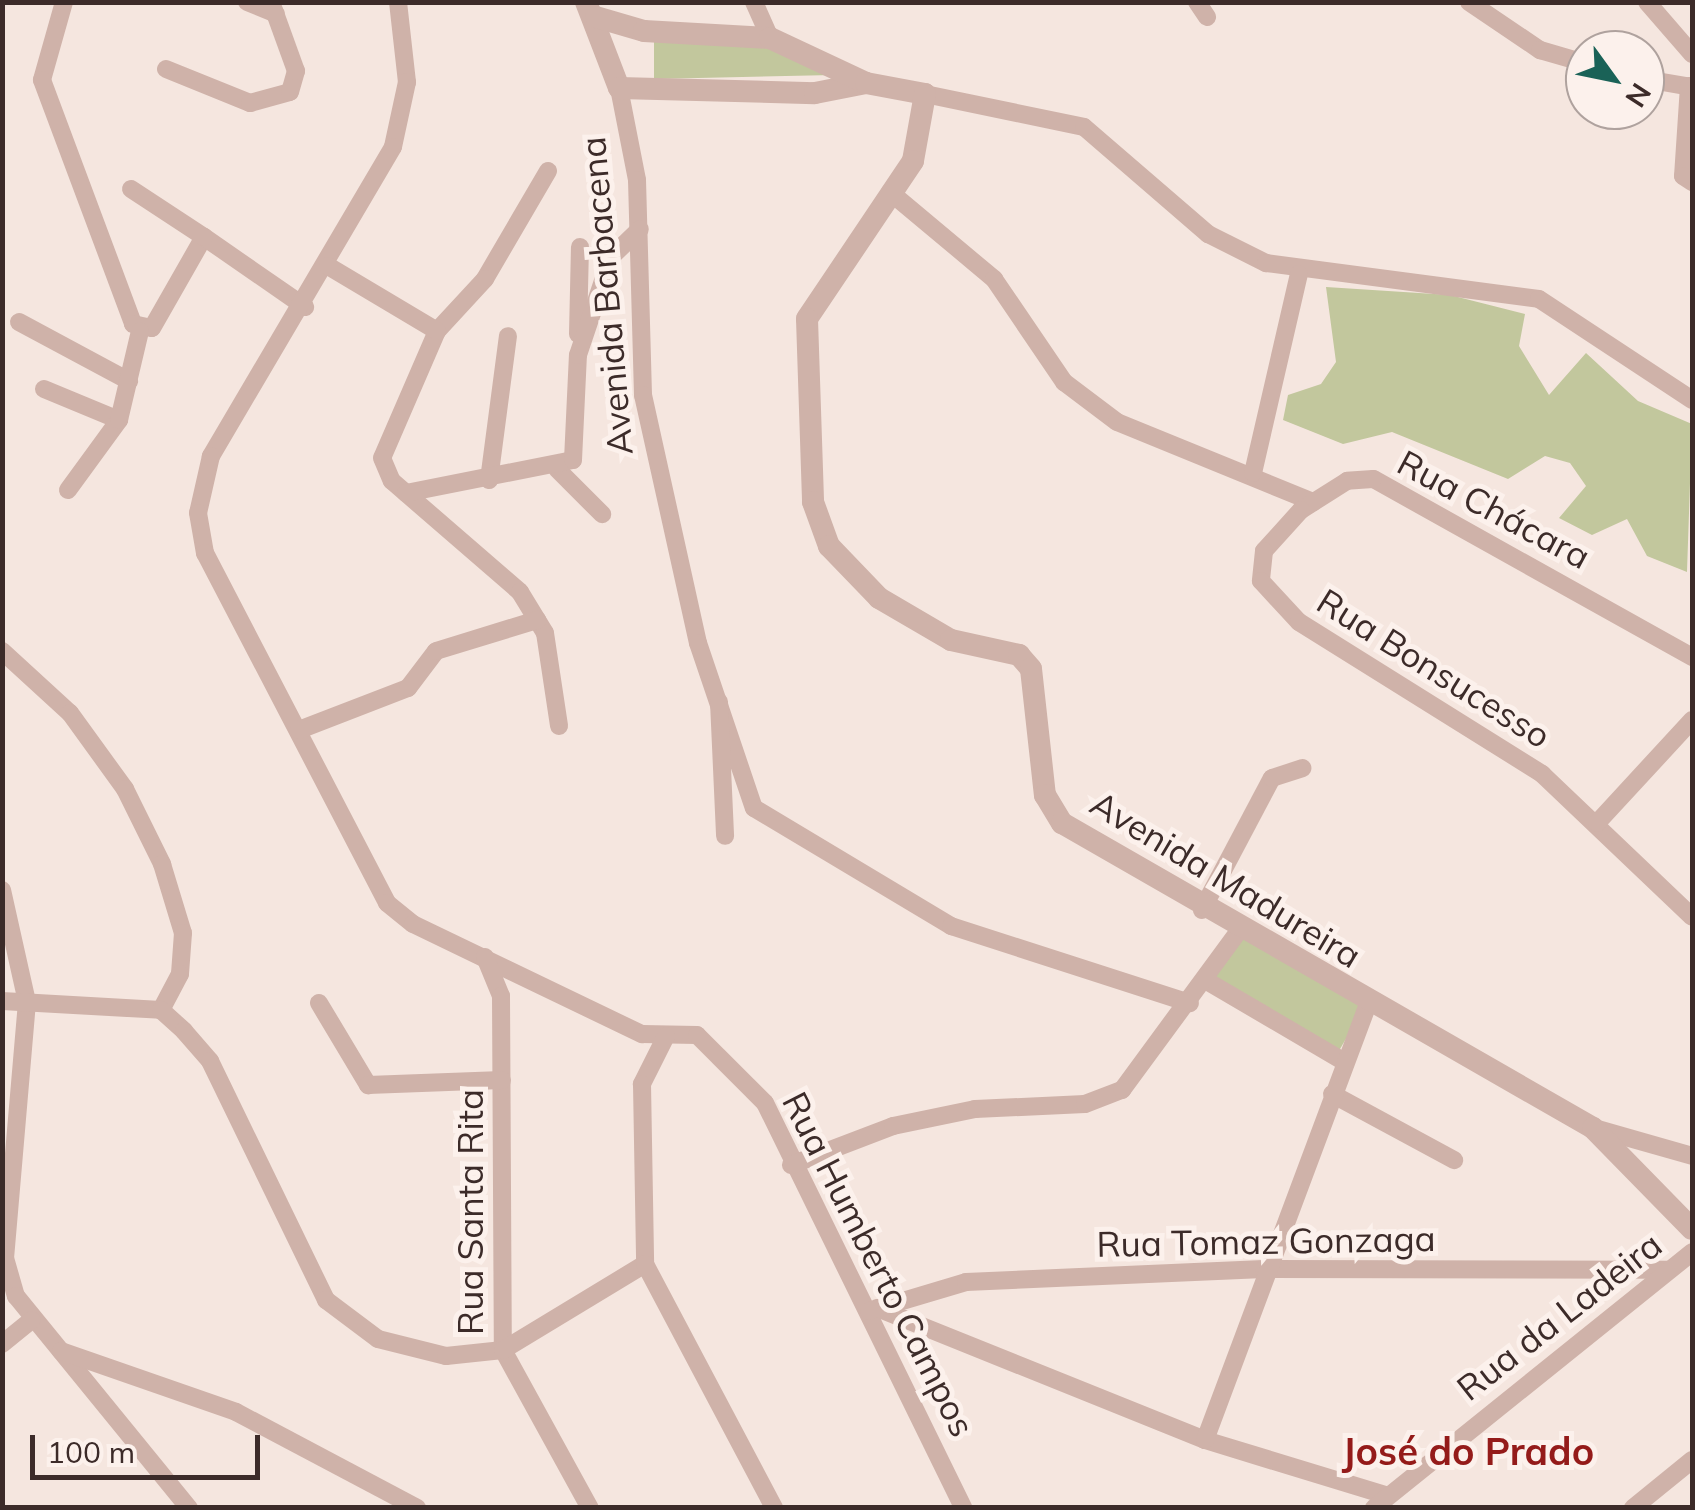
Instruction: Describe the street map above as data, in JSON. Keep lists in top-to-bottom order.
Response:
{
  "streets": {
    "street": [
      "Avenida Barbacena",
      "Rua Chácara",
      "Rua Bonsucesso",
      "Avenida Madureira",
      "Rua Santa Rita",
      "Rua Tomaz Gonzaga",
      "Rua Humberto Campos",
      "Rua da Ladeira"
    ]
  },
  "crossings": [
    ["Rua Chácara", "Rua Bonsucesso"],
    ["Rua Santa Rita", "Rua Humberto Campos"],
    ["Rua Tomaz Gonzaga", "Rua Humberto Campos"],
    ["Rua Tomaz Gonzaga", "Rua da Ladeira"]
  ],
  "districts": ["José do Prado"],
  "scale_bar": "100 m",
  "north": "bottom right"
}
